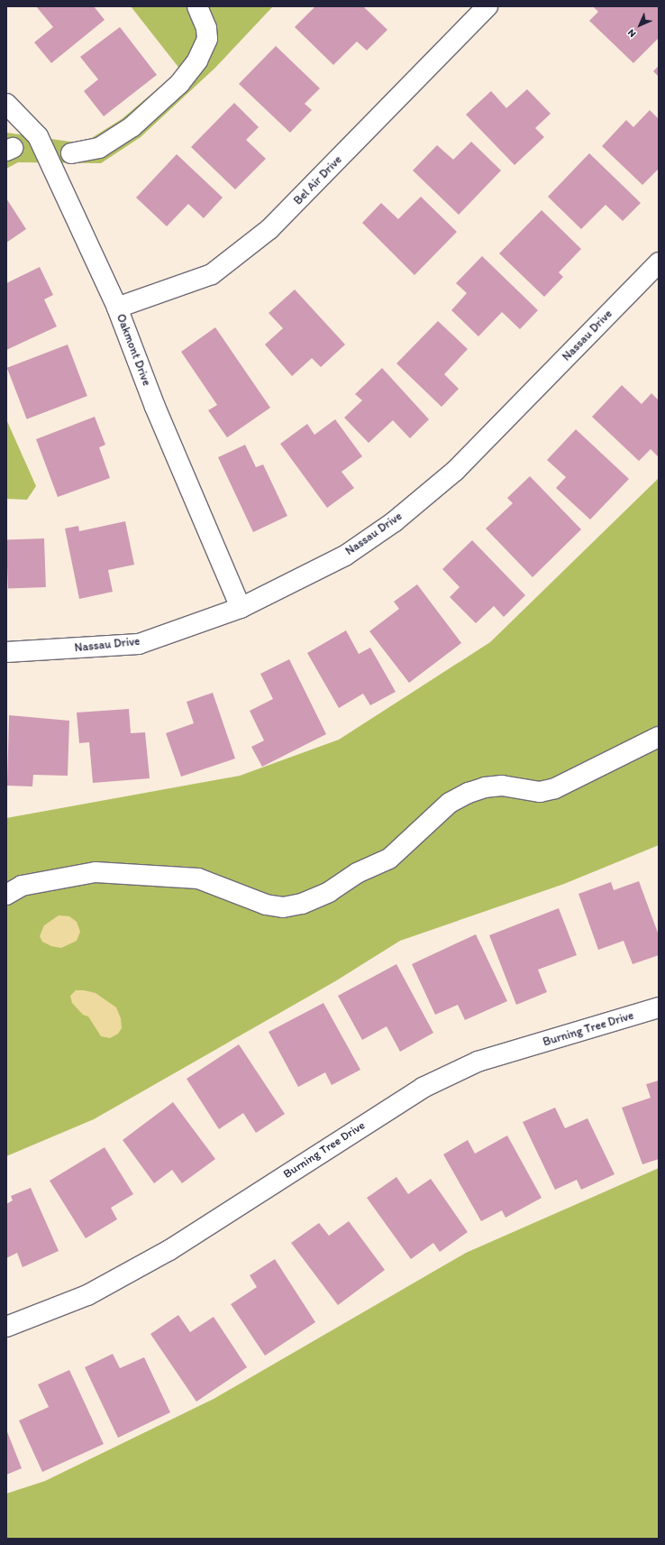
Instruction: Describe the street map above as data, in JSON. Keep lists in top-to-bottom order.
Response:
{
  "streets": {
    "street": [
      "Bel Air Drive",
      "Nassau Drive",
      "Oakmont Drive",
      "Burning Tree Drive"
    ]
  },
  "crossings": [
    ["Bel Air Drive", "Oakmont Drive"],
    ["Nassau Drive", "Oakmont Drive"]
  ],
  "north": "bottom left"
}
